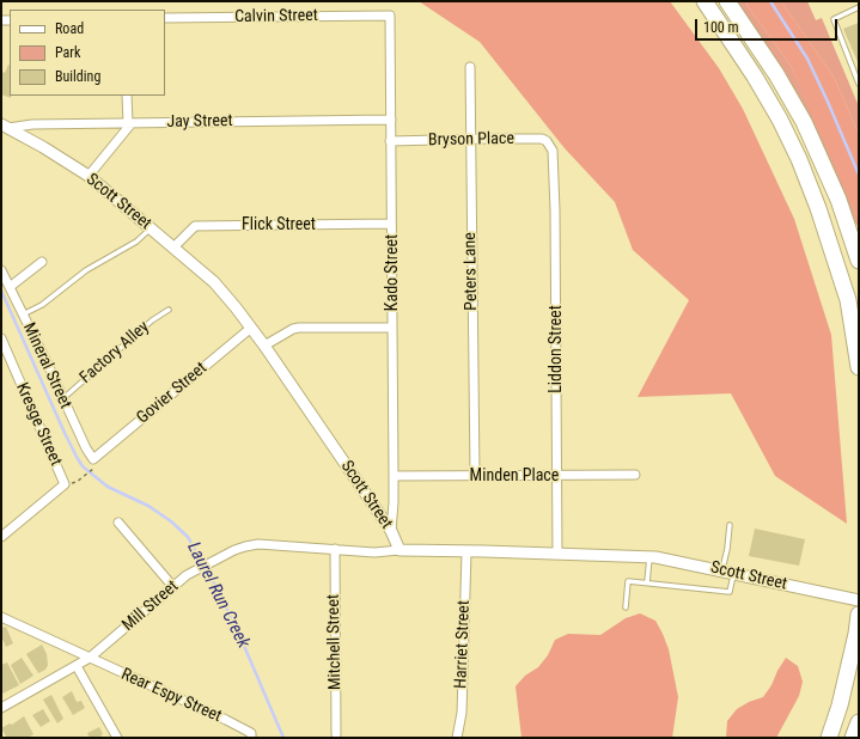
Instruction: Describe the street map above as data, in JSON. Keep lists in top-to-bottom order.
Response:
{
  "streets": {
    "street": [
      "Calvin Street",
      "Jay Street",
      "Bryson Place",
      "Scott Street",
      "Flick Street",
      "Peters Lane",
      "Kado Street",
      "Liddon Street",
      "Mineral Street",
      "Govier Street",
      "Kresge Street",
      "Minden Place",
      "Mill Street",
      "Mitchell Street",
      "Harriet Street",
      "Rear Espy Street"
    ],
    "lane": ["Factory Alley"]
  },
  "crossings": [
    ["Calvin Street", "Kado Street"],
    ["Jay Street", "Scott Street"],
    ["Jay Street", "Kado Street"],
    ["Bryson Place", "Peters Lane"],
    ["Bryson Place", "Kado Street"],
    ["Bryson Place", "Liddon Street"],
    ["Scott Street", "Flick Street"],
    ["Scott Street", "Kado Street"],
    ["Scott Street", "Liddon Street"],
    ["Scott Street", "Govier Street"],
    ["Scott Street", "Mill Street"],
    ["Scott Street", "Harriet Street"],
    ["Flick Street", "Kado Street"],
    ["Peters Lane", "Minden Place"],
    ["Kado Street", "Minden Place"],
    ["Liddon Street", "Minden Place"],
    ["Factory Alley", "Mineral Street"],
    ["Mineral Street", "Govier Street"],
    ["Mill Street", "Mitchell Street"],
    ["Mill Street", "Rear Espy Street"]
  ],
  "water": ["Laurel Run Creek"],
  "legend": ["Road", "Park", "Building"],
  "scale_bar": "100 m"
}
